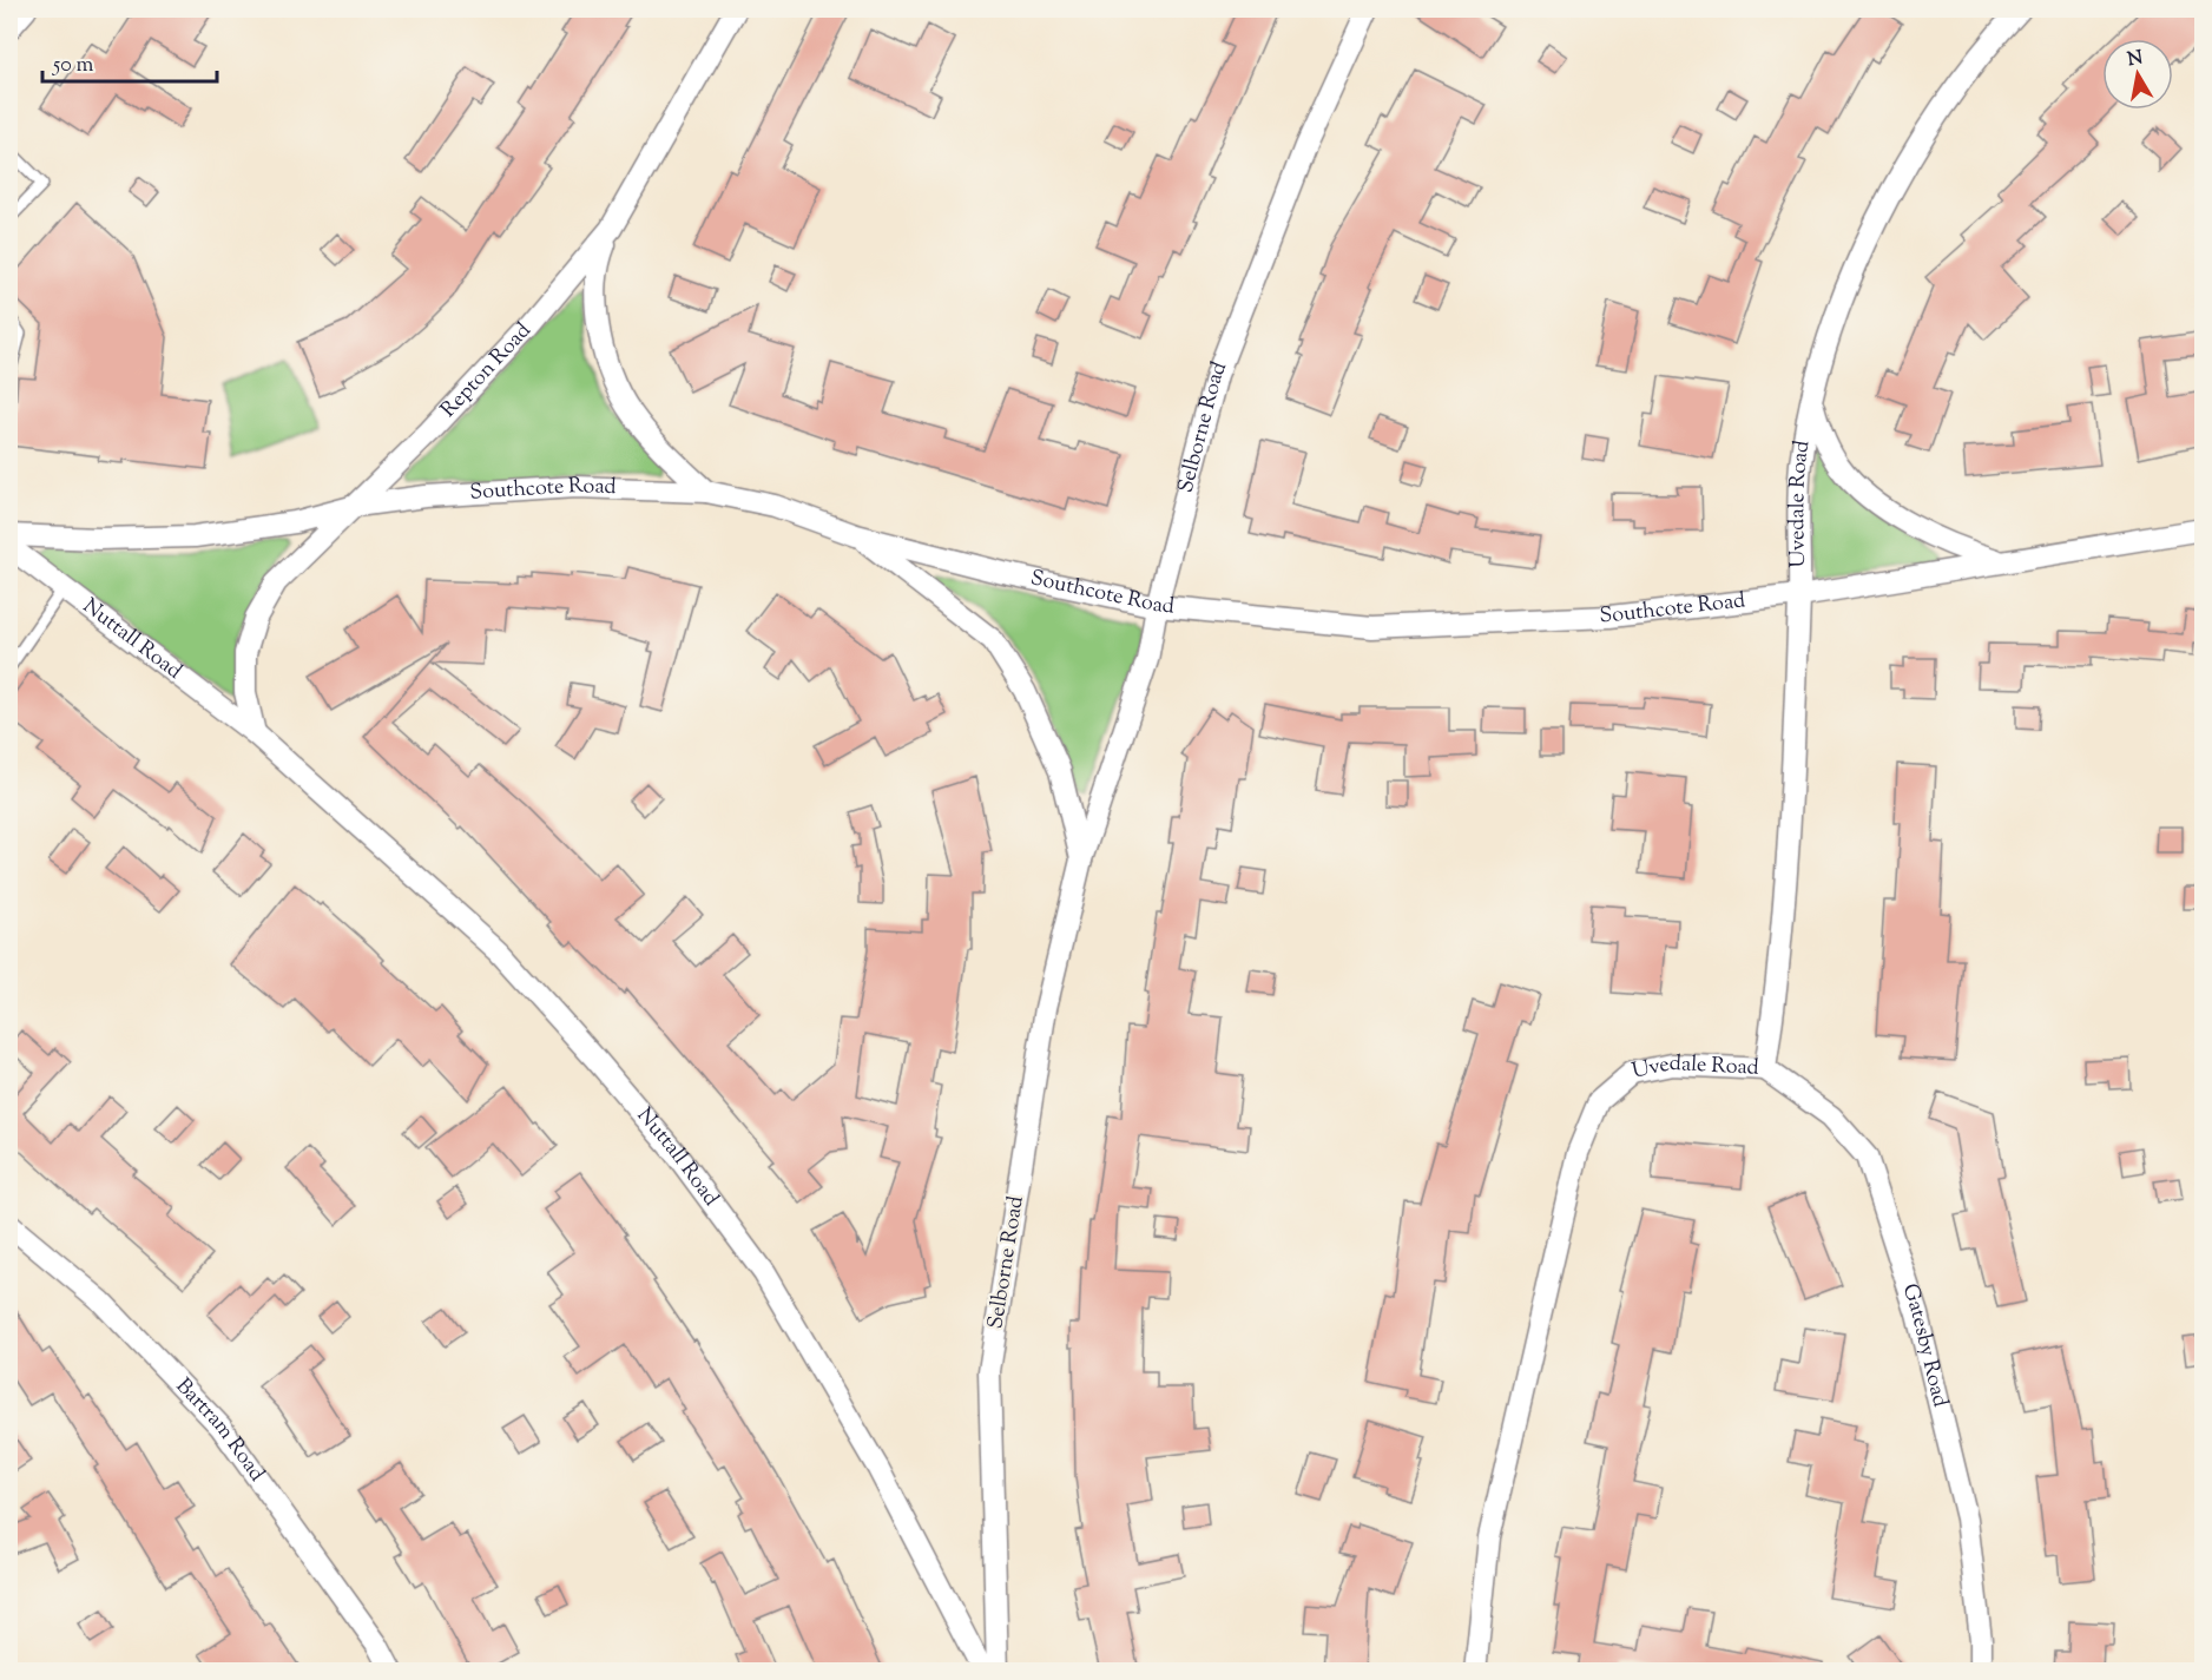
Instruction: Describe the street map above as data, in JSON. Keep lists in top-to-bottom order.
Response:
{
  "streets": {
    "street": [
      "Repton Road",
      "Selborne Road",
      "Southcote Road",
      "Uvedale Road",
      "Nuttall Road",
      "Gatesby Road",
      "Bartram Road"
    ]
  },
  "crossings": [
    ["Repton Road", "Southcote Road"],
    ["Selborne Road", "Southcote Road"],
    ["Southcote Road", "Uvedale Road"],
    ["Uvedale Road", "Gatesby Road"]
  ],
  "scale_bar": "50 m",
  "north": "top"
}
